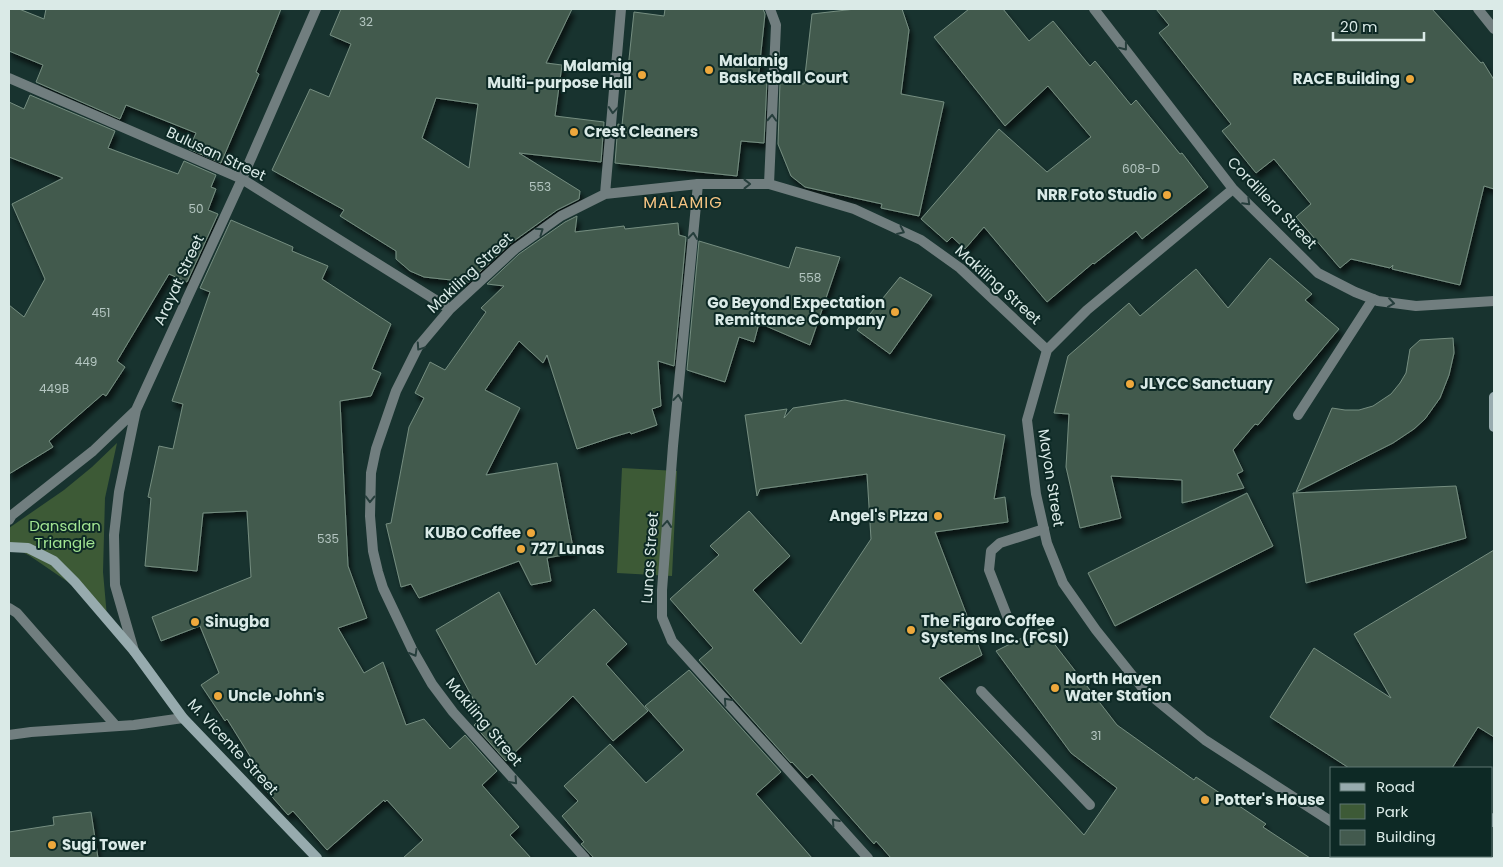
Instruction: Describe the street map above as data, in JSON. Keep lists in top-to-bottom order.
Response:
{
  "streets": {
    "street": [
      "Bulusan Street",
      "Cordillera Street",
      "Makiling Street",
      "Arayat Street",
      "Mayon Street",
      "Lunas Street",
      "M. Vicente Street"
    ]
  },
  "crossings": [
    ["Bulusan Street", "Makiling Street"],
    ["Bulusan Street", "Arayat Street"],
    ["Cordillera Street", "Mayon Street"],
    ["Makiling Street", "Mayon Street"],
    ["Makiling Street", "Lunas Street"],
    ["Arayat Street", "M. Vicente Street"]
  ],
  "one_way": ["Cordillera Street", "Lunas Street"],
  "districts": ["MALAMIG"],
  "parks": ["Dansalan Triangle"],
  "places": [
    "Malamig Basketball Court",
    "Malamig Multi-purpose Hall",
    "RACE Building",
    "Crest Cleaners",
    "NRR Foto Studio",
    "Go Beyond Expectation Remittance Company",
    "JLYCC Sanctuary",
    "Angel's PIzza",
    "KUBO Coffee",
    "727 Lunas",
    "Sinugba",
    "The Figaro Coffee Systems Inc. (FCSI)",
    "North Haven Water Station",
    "Uncle John's",
    "Potter's House",
    "Sugi Tower"
  ],
  "house_numbers": [
    "32",
    "608-D",
    "553",
    "50",
    "558",
    "451",
    "449",
    "449B",
    "535",
    "31"
  ],
  "legend": ["Road", "Park", "Building"],
  "scale_bar": "20 m"
}
